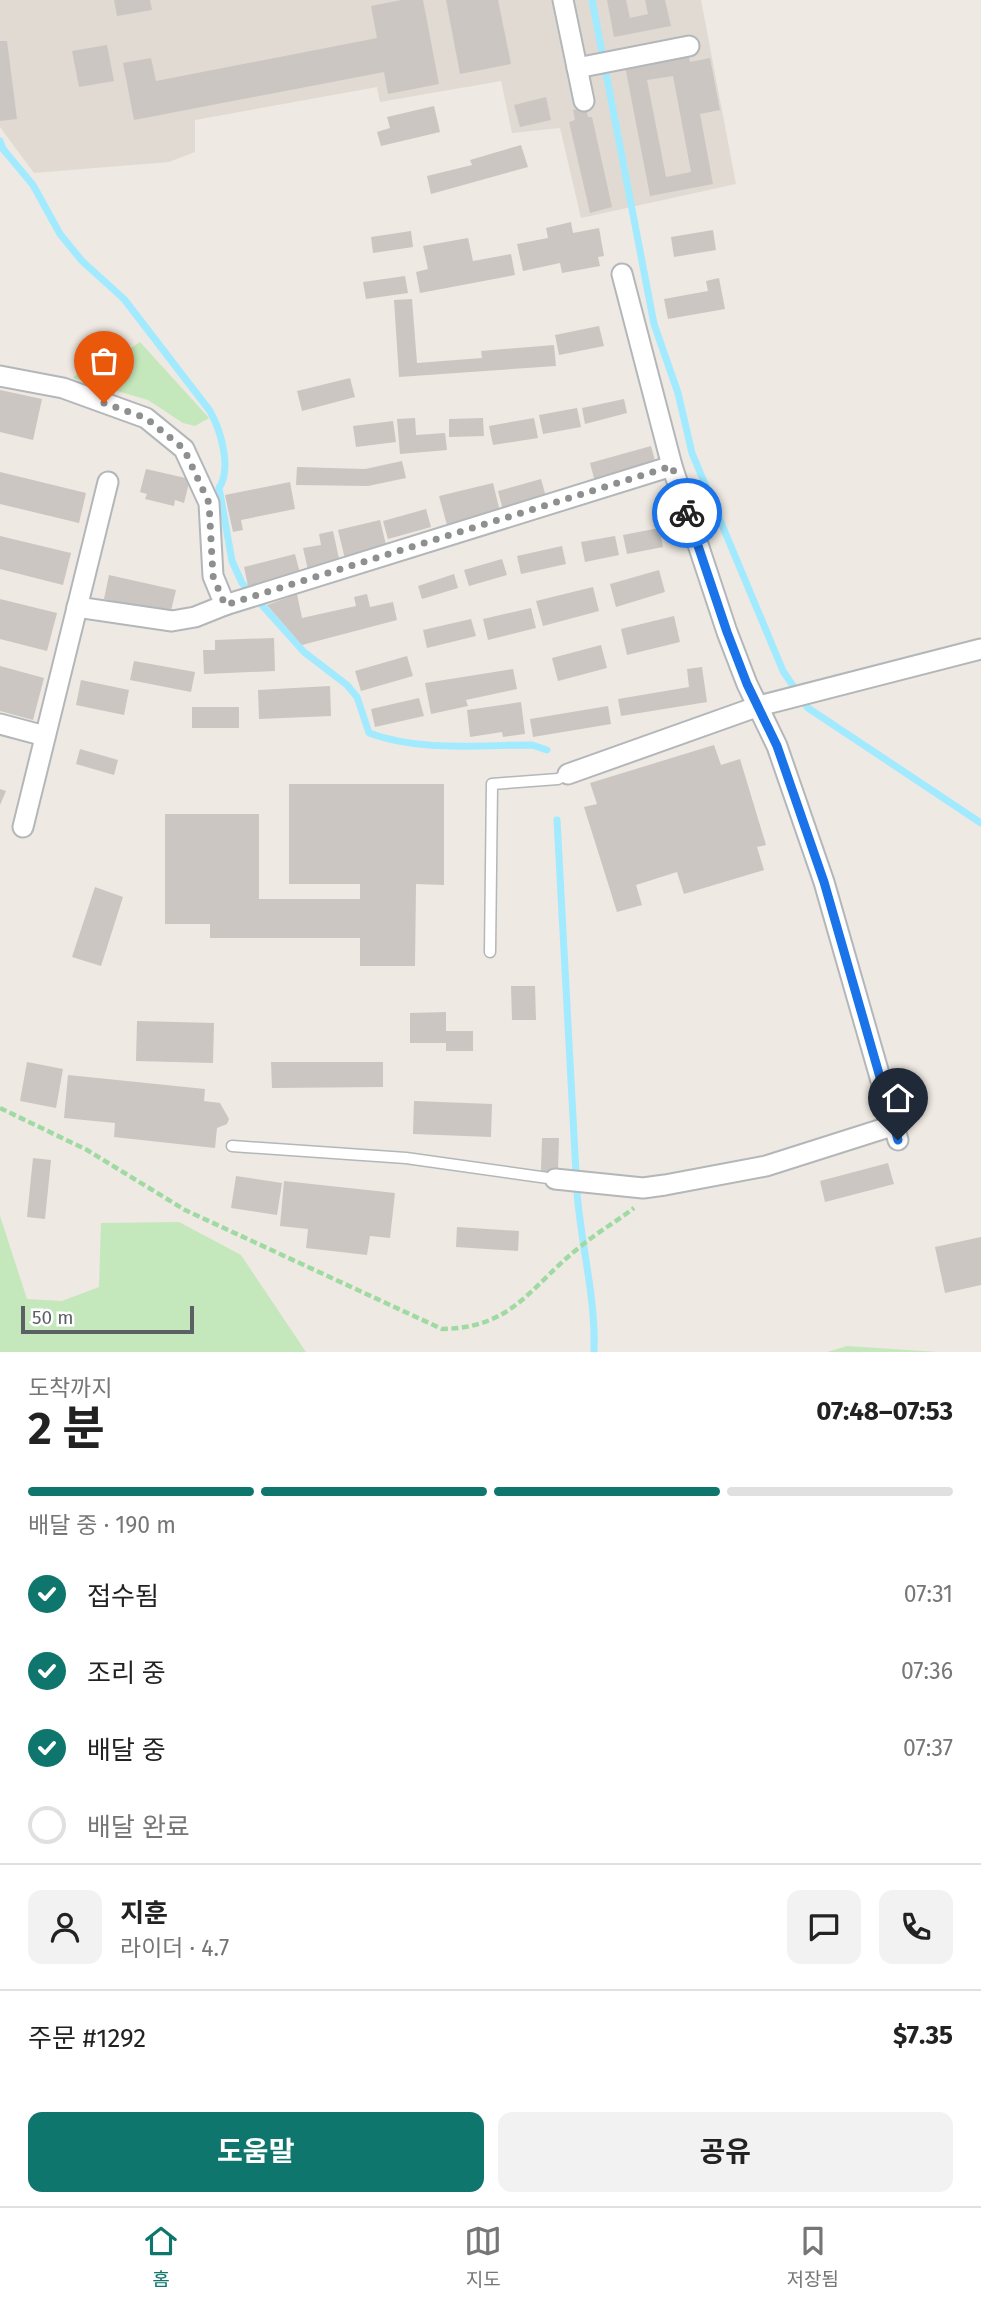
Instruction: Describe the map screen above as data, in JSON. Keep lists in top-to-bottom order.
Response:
{
  "scale_bar": "50 m",
  "page": {
    "scale": "50 m",
    "heading": ["2 분", "도착까지", "07:48–07:53"],
    "panel": [
      "지훈",
      "라이더 · 4.7",
      "주문 #1292",
      "$7.35"
    ],
    "bar": "배달 중 · 190 m",
    "list": [
      ["접수됨", "07:31"],
      ["조리 중", "07:36"],
      ["배달 중", "07:37"],
      "배달 완료"
    ],
    "buttons": ["도움말", "공유"],
    "tabs": ["홈", "지도", "저장됨"]
  }
}
